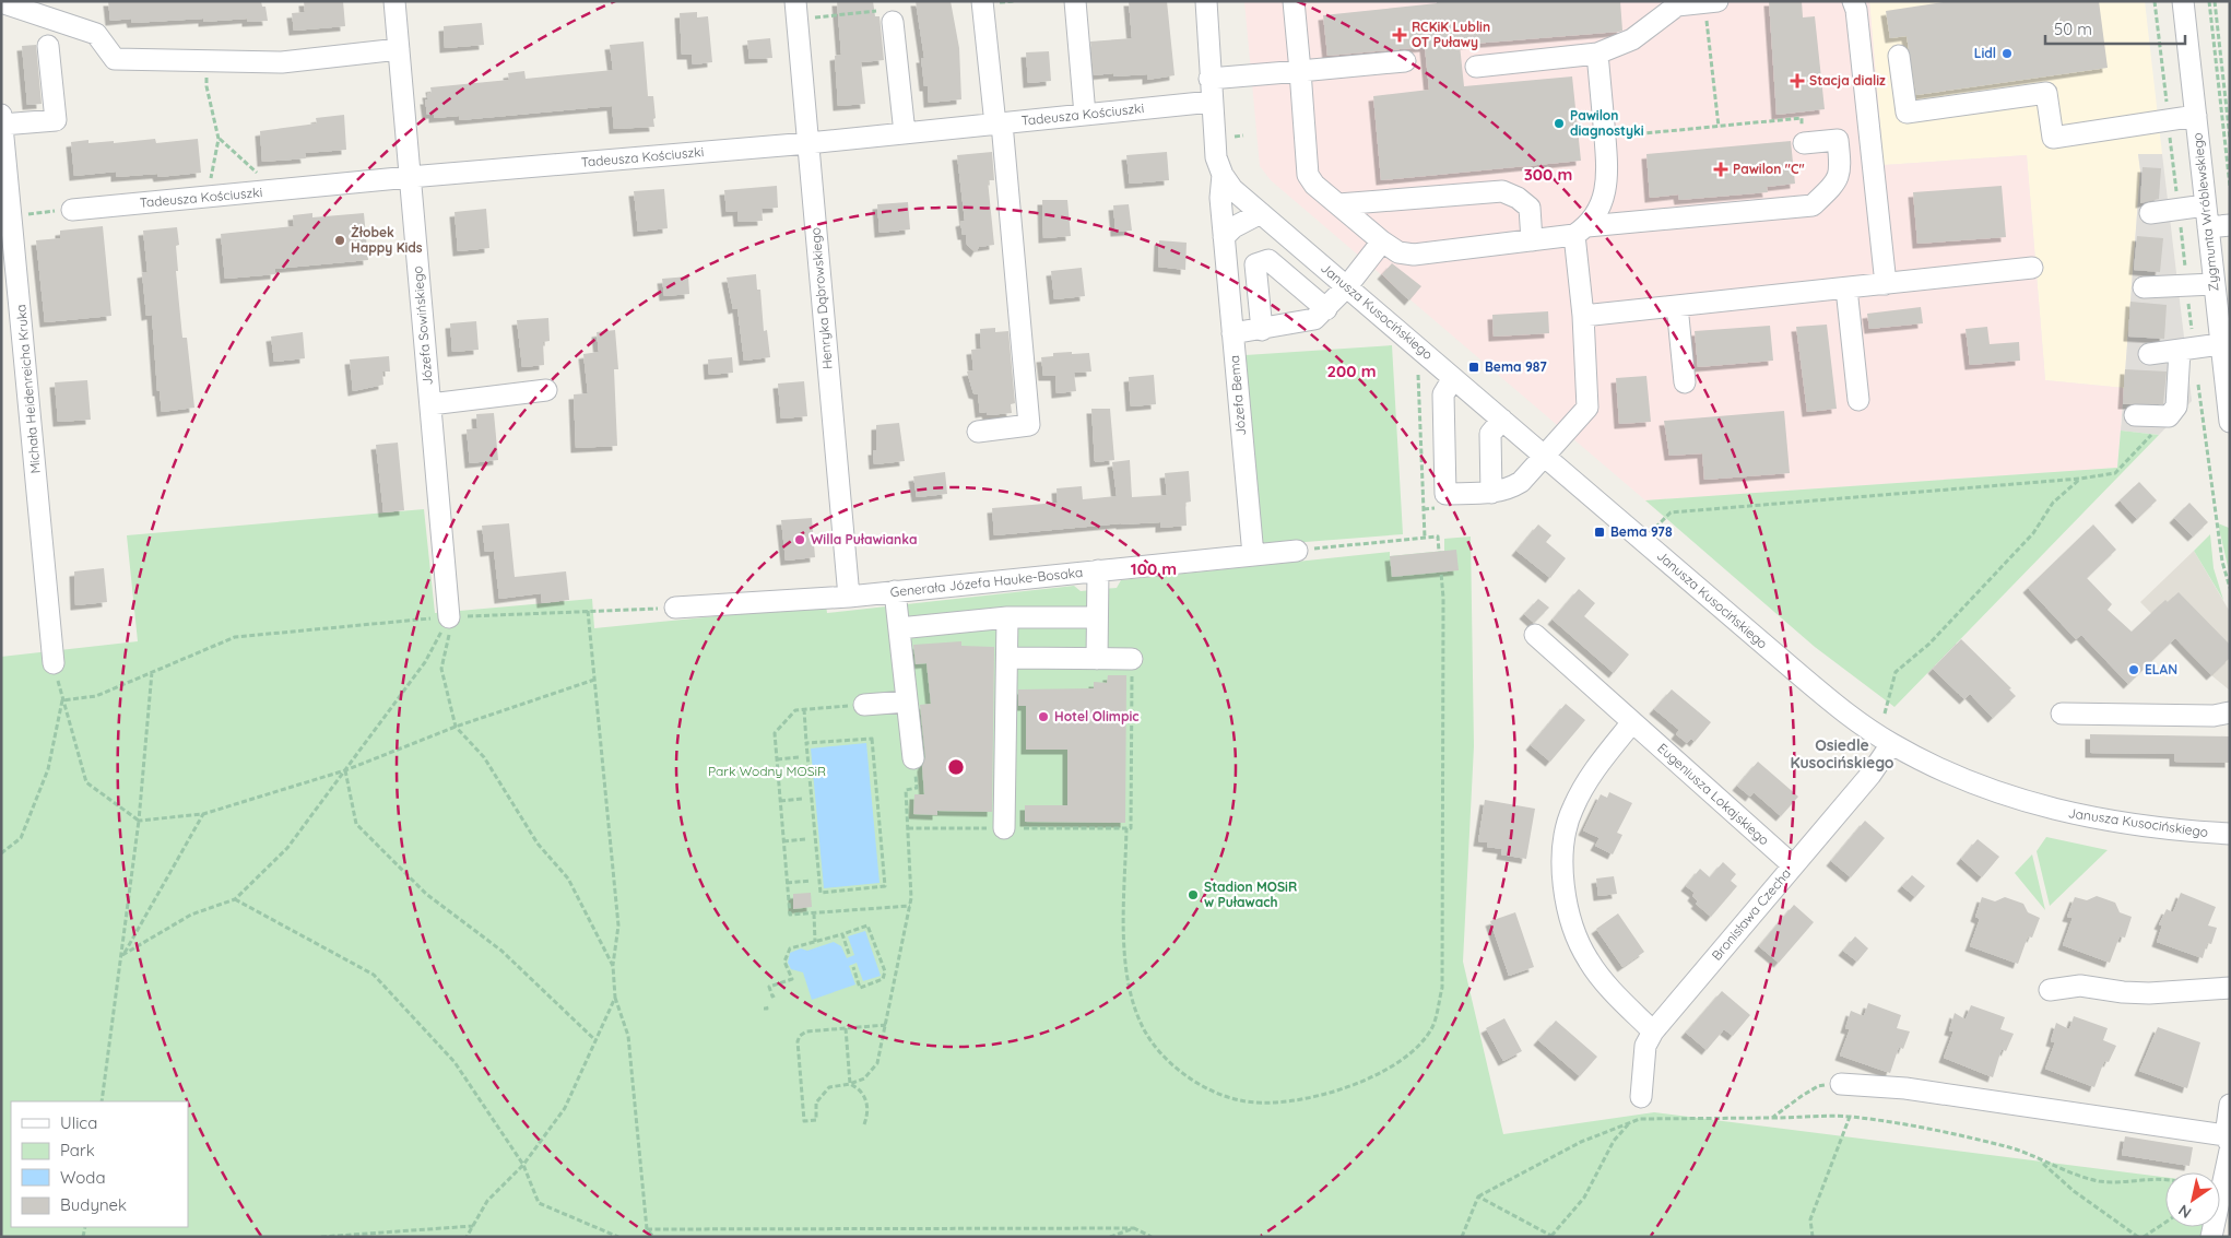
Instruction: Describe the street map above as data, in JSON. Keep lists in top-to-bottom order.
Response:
{
  "streets": {
    "street": [
      "Tadeusza Kościuszki",
      "Zygmunta Wróblewskiego",
      "Henryka Dąbrowskiego",
      "Janusza Kusocińskiego",
      "Józefa Sowińskiego",
      "Michała Heidenreicha Kruka",
      "Józefa Bema",
      "Generała Józefa Hauke-Bosaka",
      "Eugeniusza Lokajskiego",
      "Bronisława Czecha"
    ]
  },
  "crossings": [
    ["Tadeusza Kościuszki", "Henryka Dąbrowskiego"],
    ["Tadeusza Kościuszki", "Józefa Sowińskiego"],
    ["Tadeusza Kościuszki", "Józefa Bema"],
    ["Henryka Dąbrowskiego", "Generała Józefa Hauke-Bosaka"],
    ["Janusza Kusocińskiego", "Józefa Bema"],
    ["Janusza Kusocińskiego", "Bronisława Czecha"],
    ["Józefa Bema", "Generała Józefa Hauke-Bosaka"],
    ["Eugeniusza Lokajskiego", "Bronisława Czecha"]
  ],
  "districts": ["Osiedle Kusocińskiego"],
  "parks": ["Park Wodny MOSiR"],
  "places": {
    "health": ["RCKiK Lublin OT Puławy", "Stacja dializ", "Pawilon \"C\""],
    "other": [
      "Lidl",
      "Pawilon diagnostyki",
      "Żłobek Happy Kids",
      "Willa Puławianka",
      "ELAN",
      "Hotel Olimpic",
      "Stadion MOSiR w Puławach"
    ],
    "transit": ["Bema 987", "Bema 978"]
  },
  "legend": [
    "Ulica",
    "Park",
    "Woda",
    "Budynek"
  ],
  "scale_bar": "50 m",
  "north": "bottom left",
  "rings": ["300 m", "200 m", "100 m"]
}
